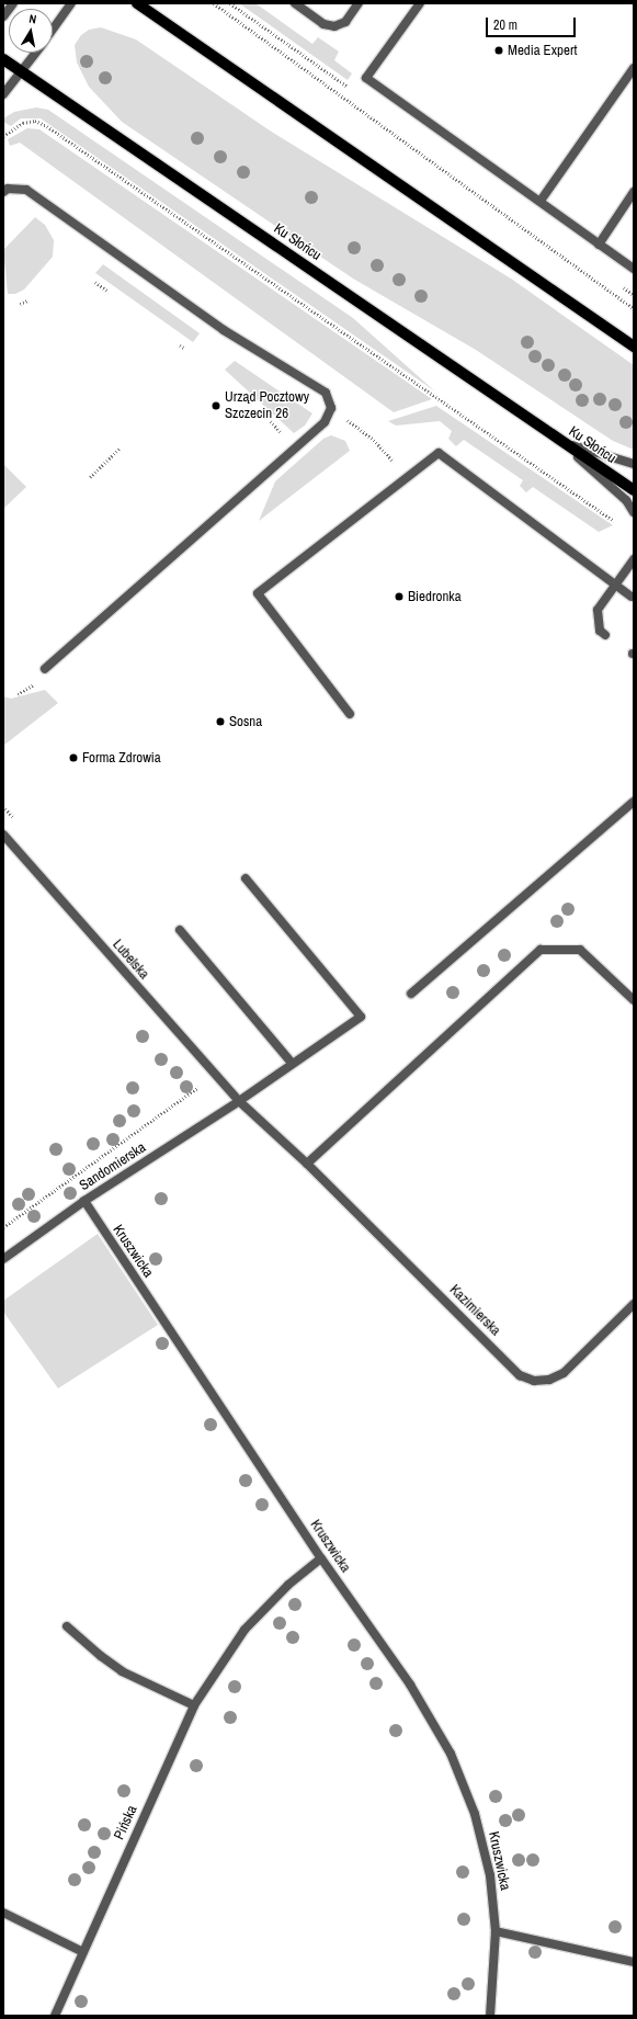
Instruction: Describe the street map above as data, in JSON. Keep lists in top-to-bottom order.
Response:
{
  "streets": {
    "main road": ["Ku Słońcu"],
    "street": [
      "Lubelska",
      "Sandomierska",
      "Kruszwicka",
      "Kazimierska",
      "Pińska"
    ]
  },
  "crossings": [
    ["Lubelska", "Sandomierska"],
    ["Lubelska", "Kazimierska"],
    ["Sandomierska", "Kruszwicka"],
    ["Sandomierska", "Kazimierska"],
    ["Kruszwicka", "Pińska"]
  ],
  "places": [
    "Media Expert",
    "Urząd Pocztowy Szczecin 26",
    "Biedronka",
    "Sosna",
    "Forma Zdrowia"
  ],
  "scale_bar": "20 m",
  "north": "top"
}
